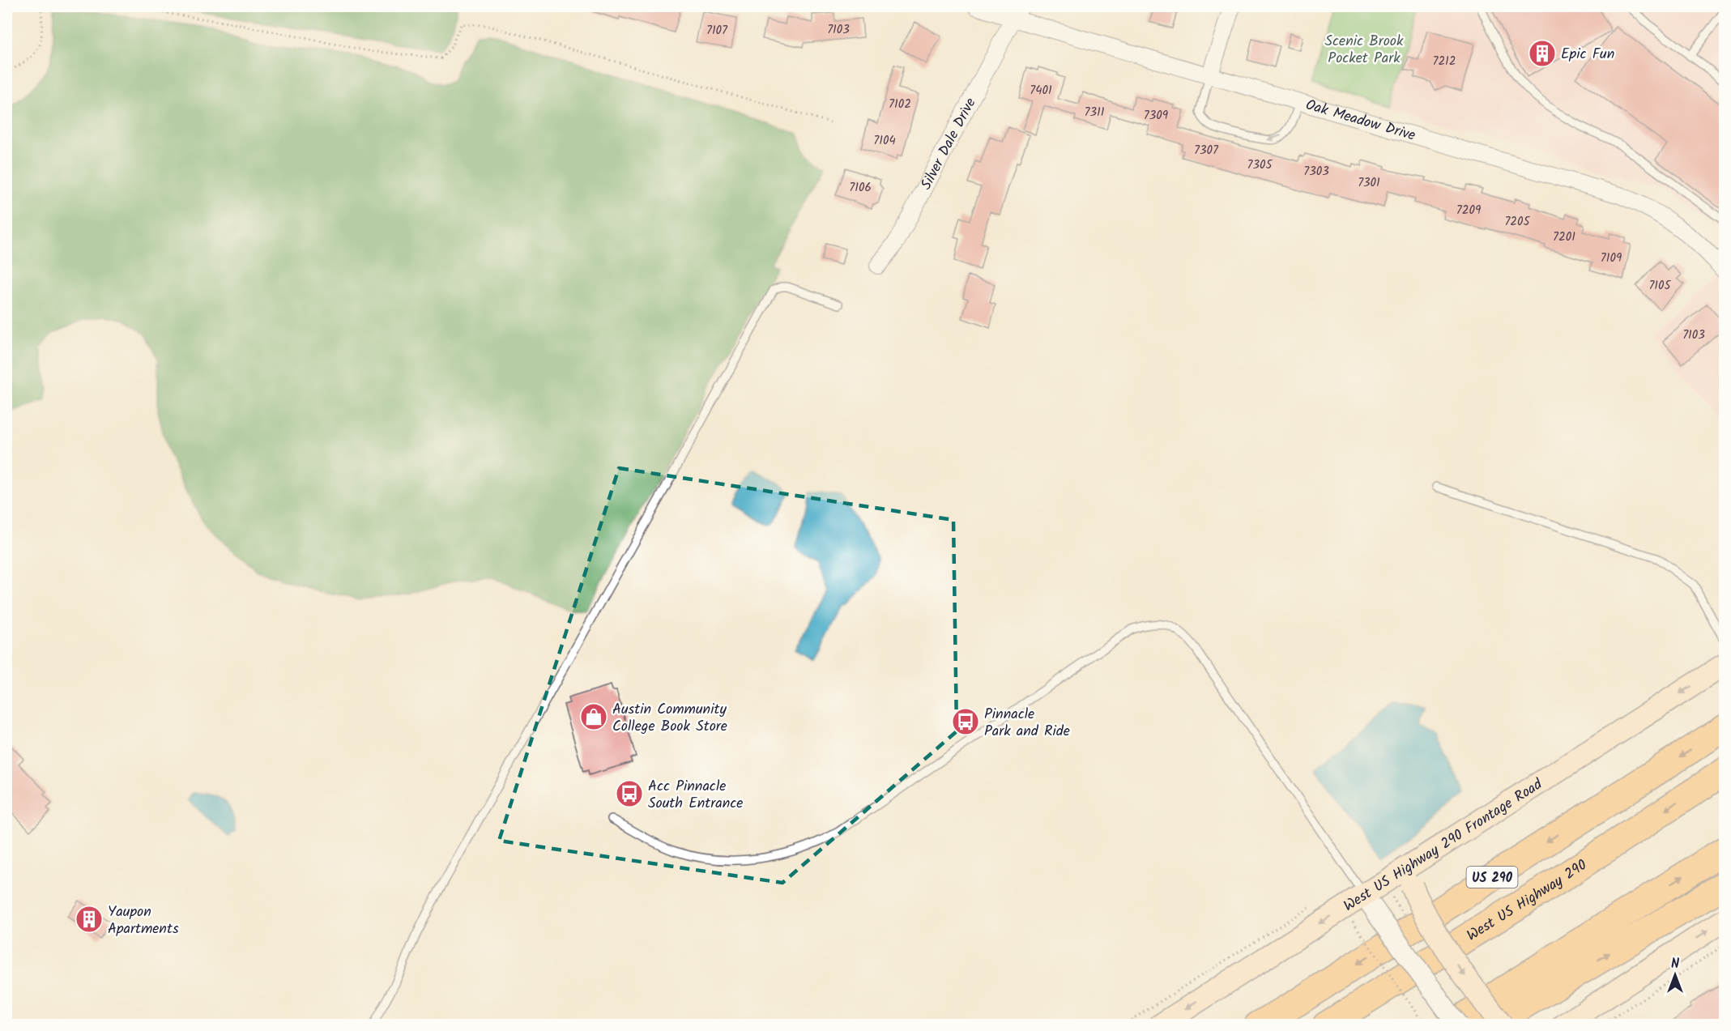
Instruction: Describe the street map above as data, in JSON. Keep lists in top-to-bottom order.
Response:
{
  "streets": {
    "highway": ["US 290", "West US Highway 290"],
    "main road": ["West US Highway 290 Frontage Road"],
    "street": ["Oak Meadow Drive", "Silver Dale Drive"]
  },
  "crossings": [
    ["Oak Meadow Drive", "Silver Dale Drive"]
  ],
  "one_way": ["West US Highway 290 Frontage Road"],
  "parks": ["Scenic Brook Pocket Park"],
  "places": {
    "building": ["Epic Fun", "Yaupon Apartments"],
    "shop": ["Austin Community College Book Store"],
    "bus stop": ["Pinnacle Park and Ride", "Acc Pinnacle South Entrance"]
  },
  "house_numbers": [
    "7103",
    "7107",
    "7212",
    "7401",
    "7102",
    "7311",
    "7309",
    "7104",
    "7307",
    "7305",
    "7303",
    "7301",
    "7106",
    "7209",
    "7205",
    "7201",
    "7109",
    "7105",
    "7103"
  ],
  "north": "top"
}
